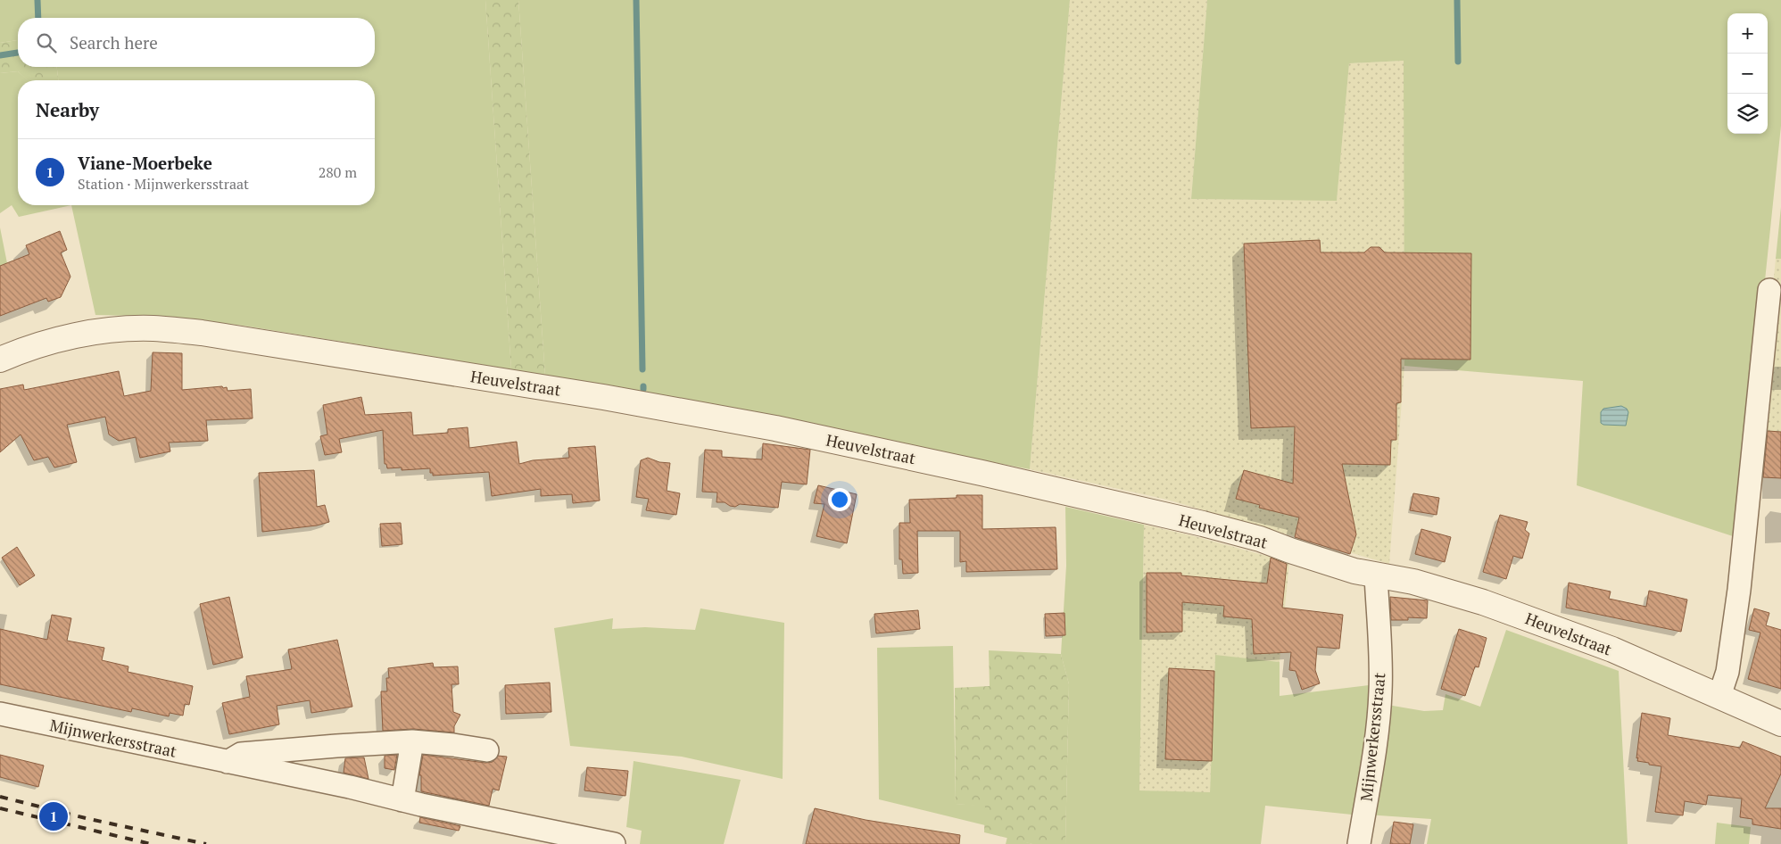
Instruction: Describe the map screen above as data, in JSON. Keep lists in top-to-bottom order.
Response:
{
  "streets": {
    "street": ["Heuvelstraat", "Mijnwerkersstraat"]
  },
  "crossings": [
    ["Heuvelstraat", "Mijnwerkersstraat"]
  ],
  "page": {
    "map_buttons": ["+", "−"],
    "search": "Search here",
    "heading": "Nearby",
    "list": [
      {
        "mark": "1",
        "name": "Viane-Moerbeke",
        "note": "Station · Mijnwerkersstraat",
        "value": "280 m"
      }
    ],
    "pins": "1"
  }
}
